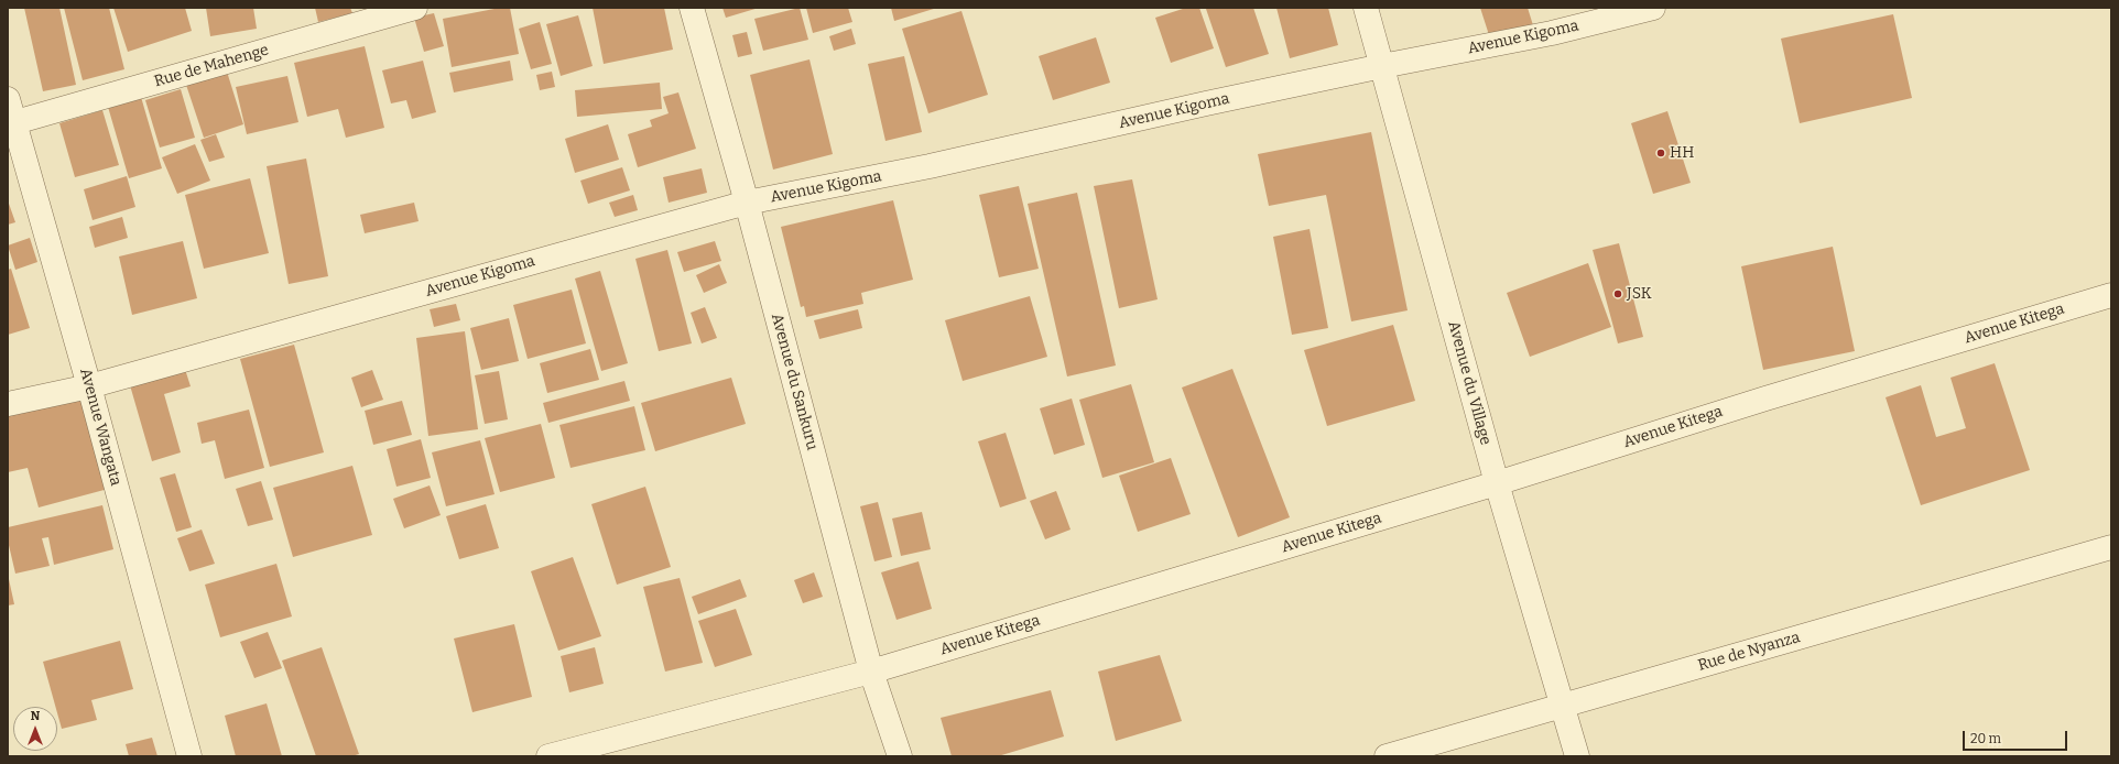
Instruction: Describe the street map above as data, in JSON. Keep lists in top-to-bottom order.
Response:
{
  "streets": {
    "street": [
      "Avenue Kigoma",
      "Rue de Mahenge",
      "Avenue Kitega",
      "Avenue du Sankuru",
      "Avenue du Village",
      "Avenue Wangata",
      "Rue de Nyanza"
    ]
  },
  "crossings": [
    ["Avenue Kigoma", "Avenue du Sankuru"],
    ["Avenue Kigoma", "Avenue du Village"],
    ["Avenue Kigoma", "Avenue Wangata"],
    ["Rue de Mahenge", "Avenue Wangata"],
    ["Avenue Kitega", "Avenue du Sankuru"],
    ["Avenue Kitega", "Avenue du Village"],
    ["Avenue du Village", "Rue de Nyanza"]
  ],
  "places": ["HH", "JSK"],
  "scale_bar": "20 m",
  "north": "top"
}
